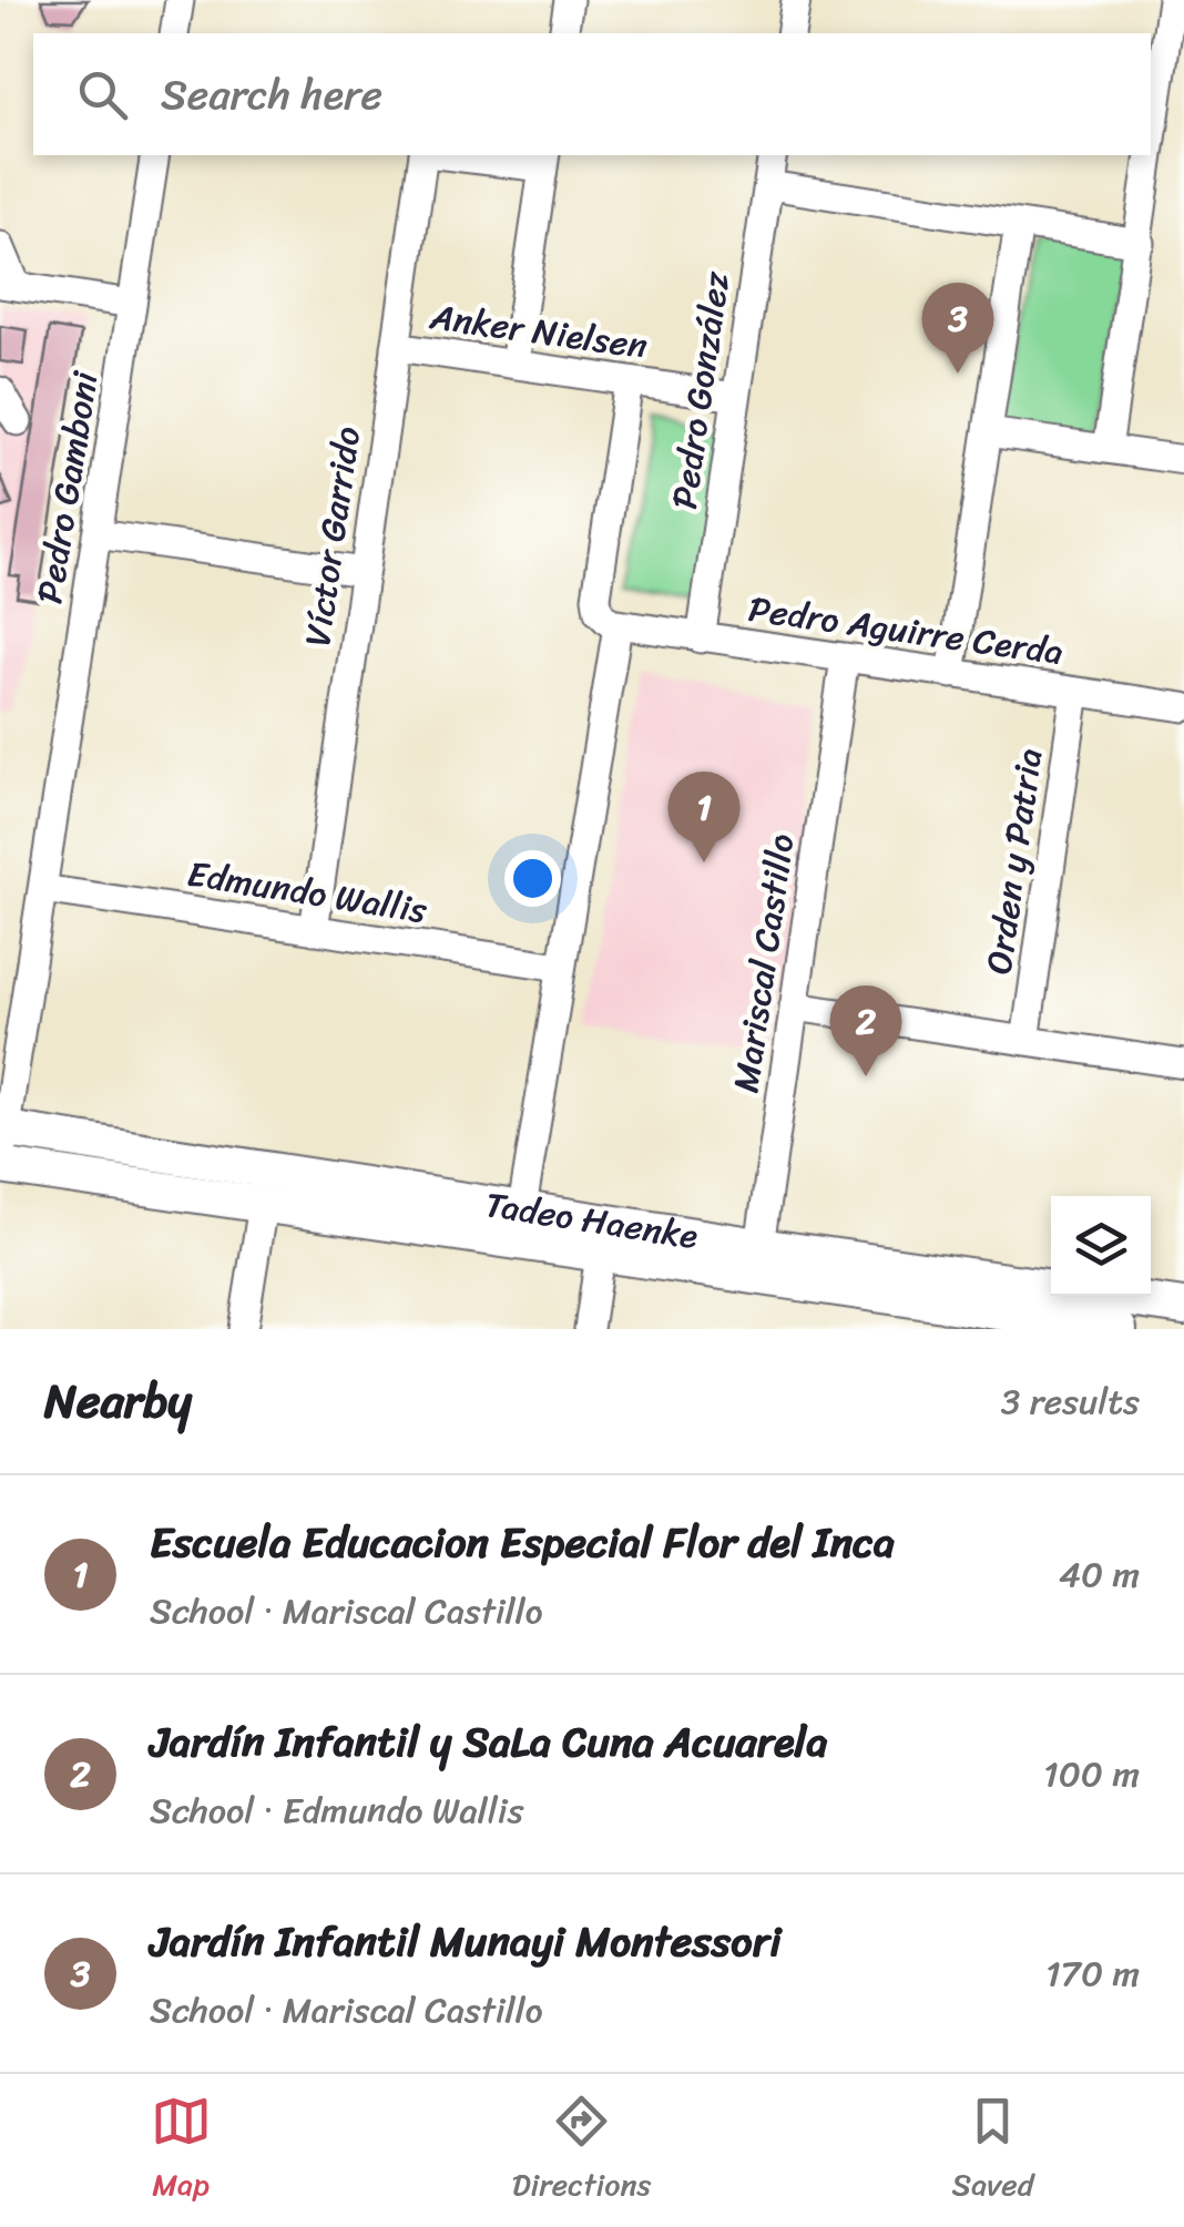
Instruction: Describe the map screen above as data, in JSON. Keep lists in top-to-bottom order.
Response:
{
  "streets": {
    "main road": ["Tadeo Haenke"],
    "street": [
      "Anker Nielsen",
      "Pedro González",
      "Pedro Gamboni",
      "Víctor Garrido",
      "Pedro Aguirre Cerda",
      "Orden y Patria",
      "Edmundo Wallis",
      "Mariscal Castillo"
    ]
  },
  "crossings": [
    ["Anker Nielsen", "Pedro González"],
    ["Anker Nielsen", "Víctor Garrido"],
    ["Pedro González", "Pedro Aguirre Cerda"],
    ["Pedro Gamboni", "Edmundo Wallis"],
    ["Pedro Gamboni", "Tadeo Haenke"],
    ["Víctor Garrido", "Edmundo Wallis"],
    ["Pedro Aguirre Cerda", "Orden y Patria"],
    ["Pedro Aguirre Cerda", "Mariscal Castillo"],
    ["Mariscal Castillo", "Tadeo Haenke"]
  ],
  "page": {
    "search": "Search here",
    "pins": ["3", "1", "2"],
    "heading": ["Nearby", "3 results"],
    "list": [
      {
        "mark": "1",
        "name": "Escuela Educacion Especial Flor del Inca",
        "note": "School · Mariscal Castillo",
        "value": "40 m"
      },
      {
        "mark": "2",
        "name": "Jardín Infantil y SaLa Cuna Acuarela",
        "note": "School · Edmundo Wallis",
        "value": "100 m"
      },
      {
        "mark": "3",
        "name": "Jardín Infantil Munayi Montessori",
        "note": "School · Mariscal Castillo",
        "value": "170 m"
      }
    ],
    "nav": ["Map", "Directions", "Saved"]
  }
}
